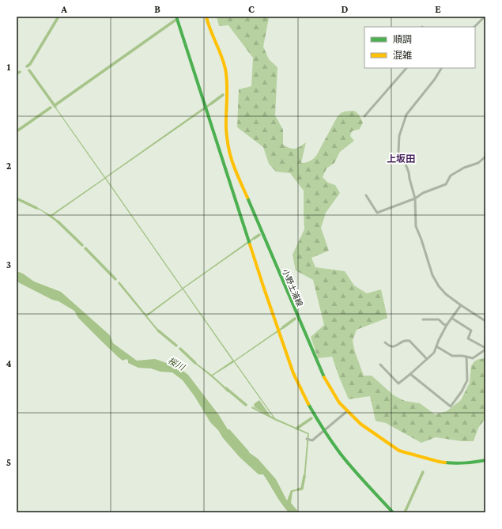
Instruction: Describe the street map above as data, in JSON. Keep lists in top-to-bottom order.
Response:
{
  "streets": {
    "main road": ["小野土浦線"]
  },
  "districts": ["上坂田"],
  "water": ["桜川"],
  "legend": ["順調", "混雑"],
  "grid": {
    "columns": [
      "A",
      "B",
      "C",
      "D",
      "E"
    ],
    "rows": [
      "1",
      "2",
      "3",
      "4",
      "5"
    ]
  }
}
